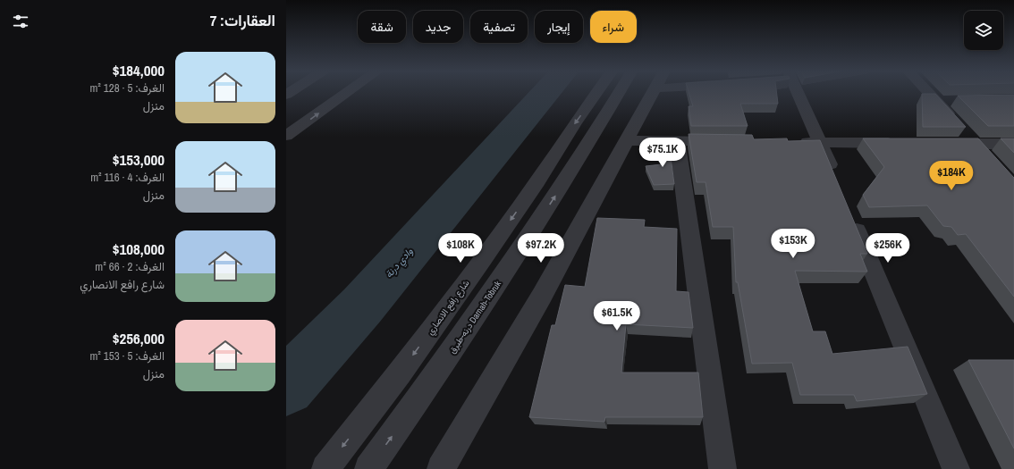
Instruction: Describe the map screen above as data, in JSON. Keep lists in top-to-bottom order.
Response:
{
  "streets": {
    "street": ["شارع رافع الانصاري", "درنه-طبرق Darnah-Tobruk"]
  },
  "water": ["وادي درنة"],
  "page": {
    "heading": "العقارات: 7",
    "chip": [
      "شراء",
      "إيجار",
      "تصفية",
      "جديد",
      "شقة"
    ],
    "list": [
      {
        "name": "$184,000",
        "note": "الغرف: 5 · 128 m² · منزل"
      },
      {
        "name": "$153,000",
        "note": "الغرف: 4 · 116 m² · منزل"
      },
      {
        "name": "$108,000",
        "note": "الغرف: 2 · 66 m² · شارع رافع الانصاري"
      },
      {
        "name": "$256,000",
        "note": "الغرف: 5 · 153 m² · منزل"
      }
    ],
    "price": [
      "$75.1K",
      "$184K",
      "$153K",
      "$108K",
      "$97.2K",
      "$256K",
      "$61.5K"
    ]
  }
}
